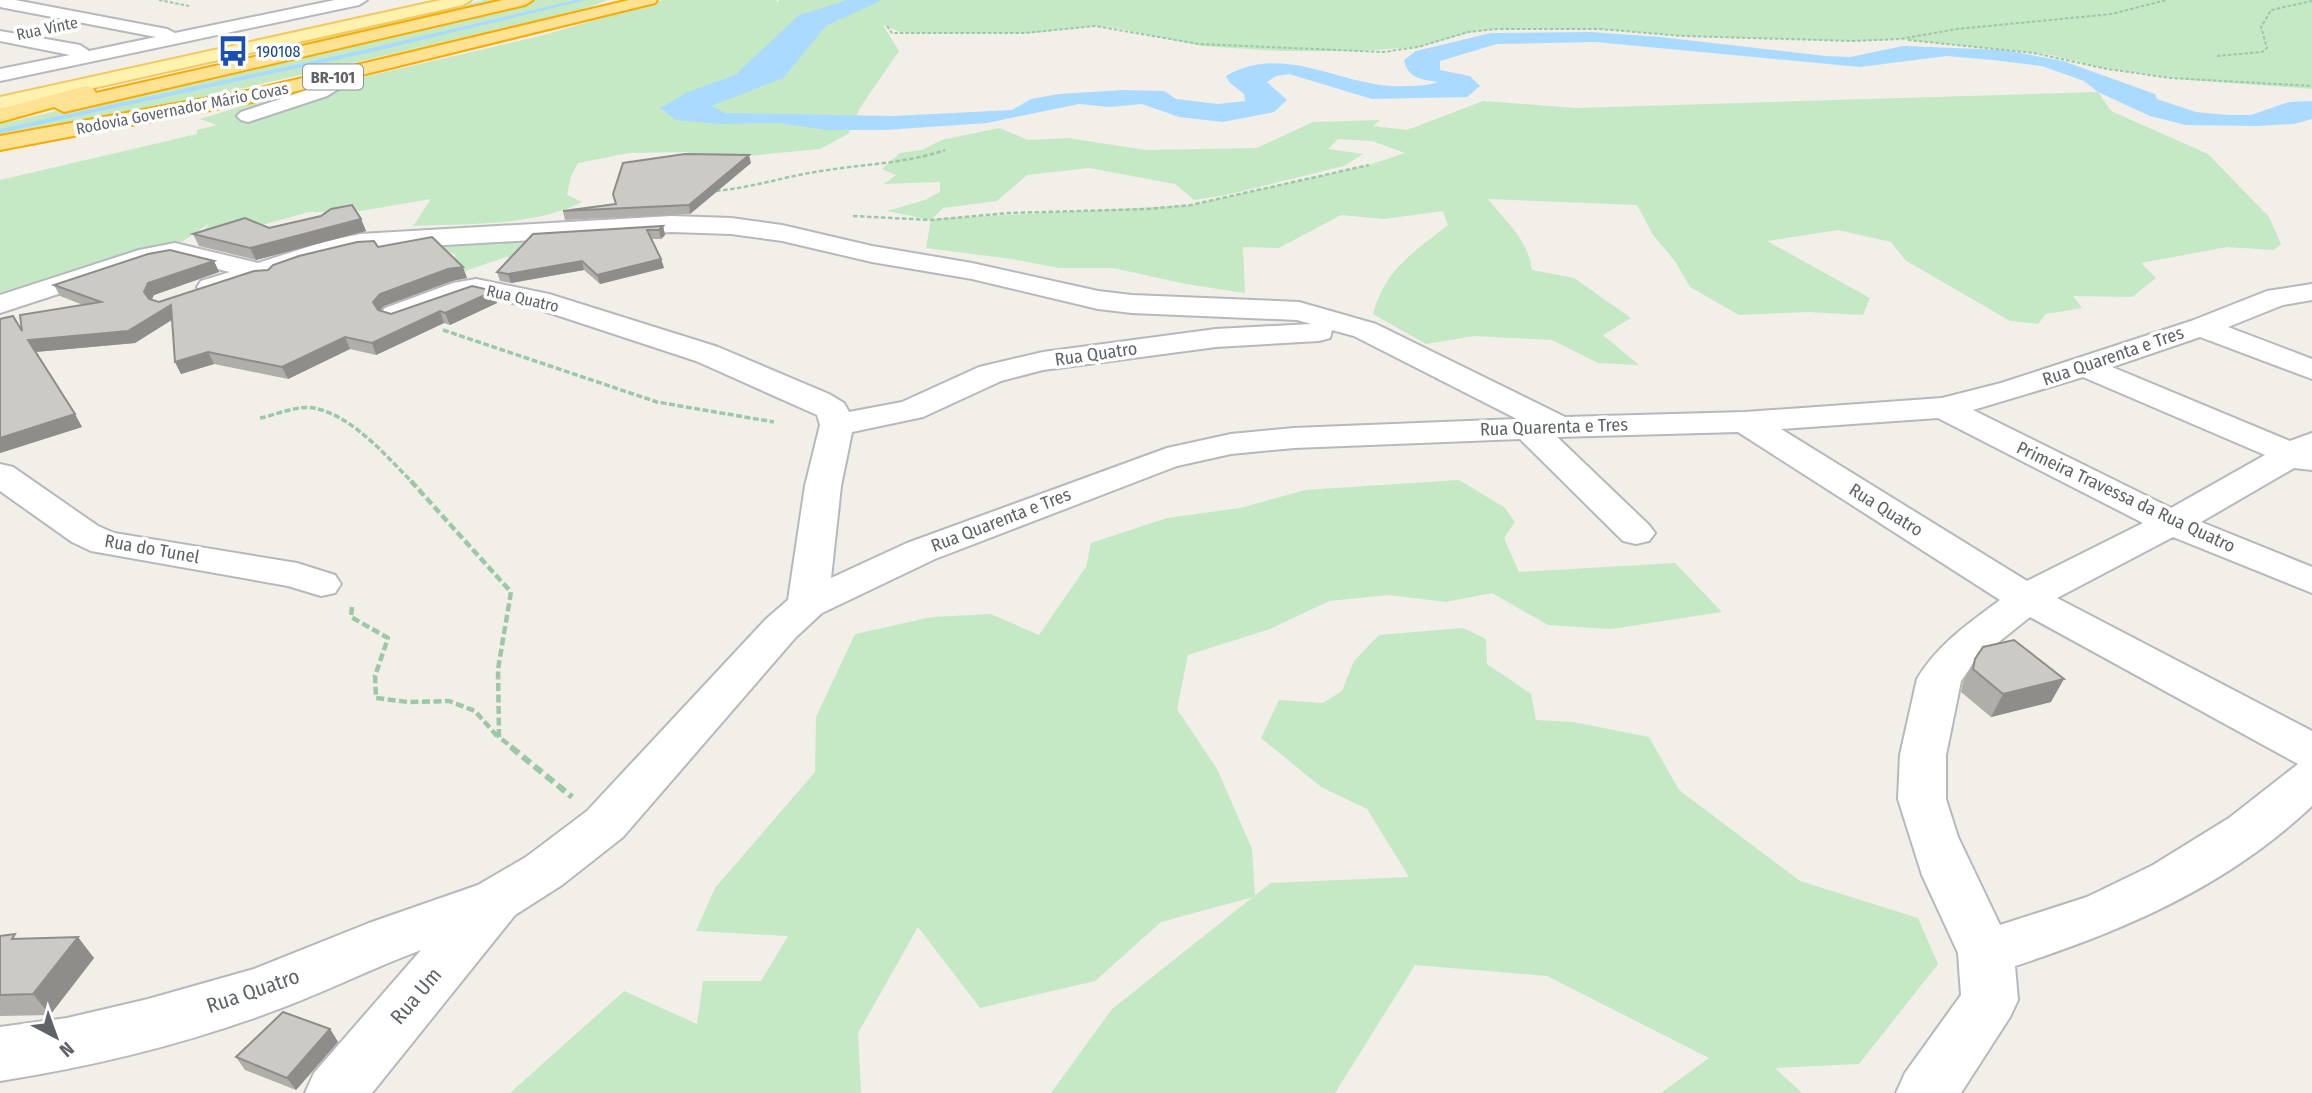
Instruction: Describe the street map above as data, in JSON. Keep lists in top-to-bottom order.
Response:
{
  "streets": {
    "highway": ["BR-101", "Rodovia Governador Mário Covas"],
    "street": [
      "Rua Vinte",
      "Rua Quatro",
      "Rua Quarenta e Tres",
      "Primeira Travessa da Rua Quatro",
      "Rua do Tunel",
      "Rua Um"
    ]
  },
  "crossings": [
    ["Rua Quatro", "Rua Quarenta e Tres"],
    ["Rua Quatro", "Rua Um"],
    ["Rua Quarenta e Tres", "Primeira Travessa da Rua Quatro"],
    ["Rua Quarenta e Tres", "Rua Um"]
  ],
  "places": {
    "bus stop": ["190108"]
  },
  "north": "bottom right"
}
